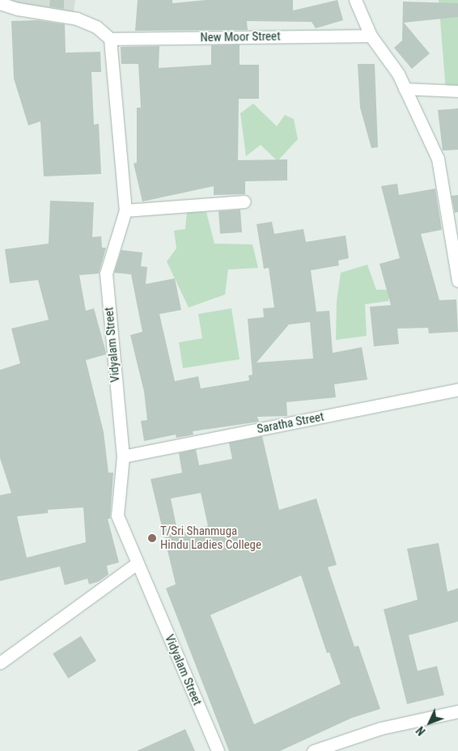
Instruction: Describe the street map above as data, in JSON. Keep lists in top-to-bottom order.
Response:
{
  "streets": {
    "street": ["New Moor Street", "Vidyalam Street", "Saratha Street"]
  },
  "crossings": [
    ["New Moor Street", "Vidyalam Street"],
    ["Vidyalam Street", "Saratha Street"]
  ],
  "places": ["T/Sri Shanmuga Hindu Ladies College"],
  "north": "bottom left"
}
